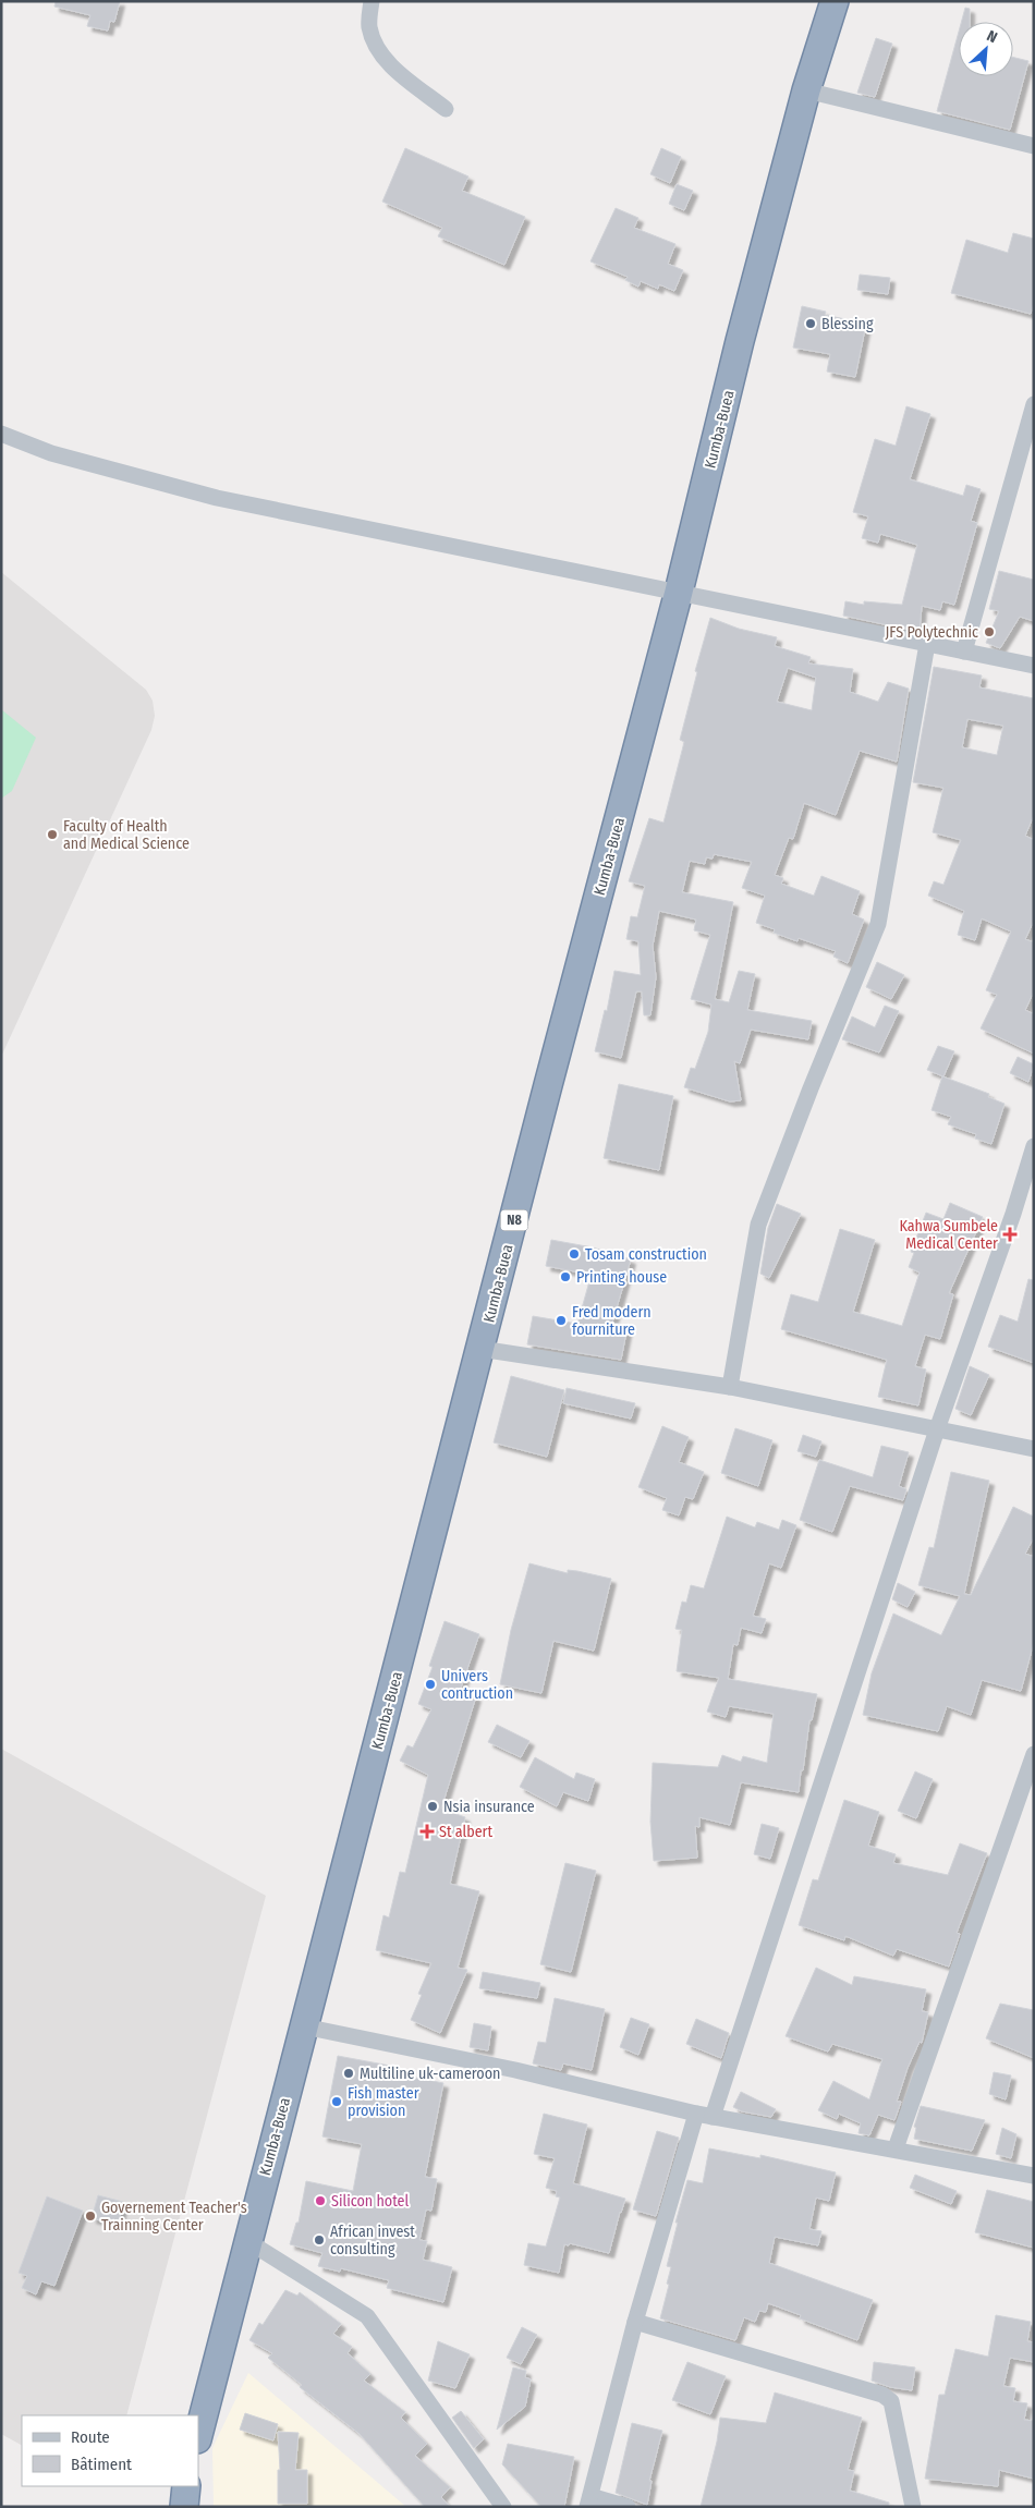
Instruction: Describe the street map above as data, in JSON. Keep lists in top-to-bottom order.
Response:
{
  "streets": {
    "highway": ["Kumba-Buea", "N8"]
  },
  "places": {
    "other": [
      "Blessing",
      "JFS Polytechnic",
      "Faculty of Health and Medical Science",
      "Tosam construction",
      "Printing house",
      "Fred modern fourniture",
      "Univers contruction",
      "Nsia insurance",
      "Multiline uk-cameroon",
      "Fish master provision",
      "Silicon hotel",
      "Governement Teacher's Trainning Center",
      "African invest consulting"
    ],
    "health": ["Kahwa Sumbele Medical Center", "St albert"]
  },
  "legend": ["Route", "Bâtiment"],
  "north": "top right"
}
